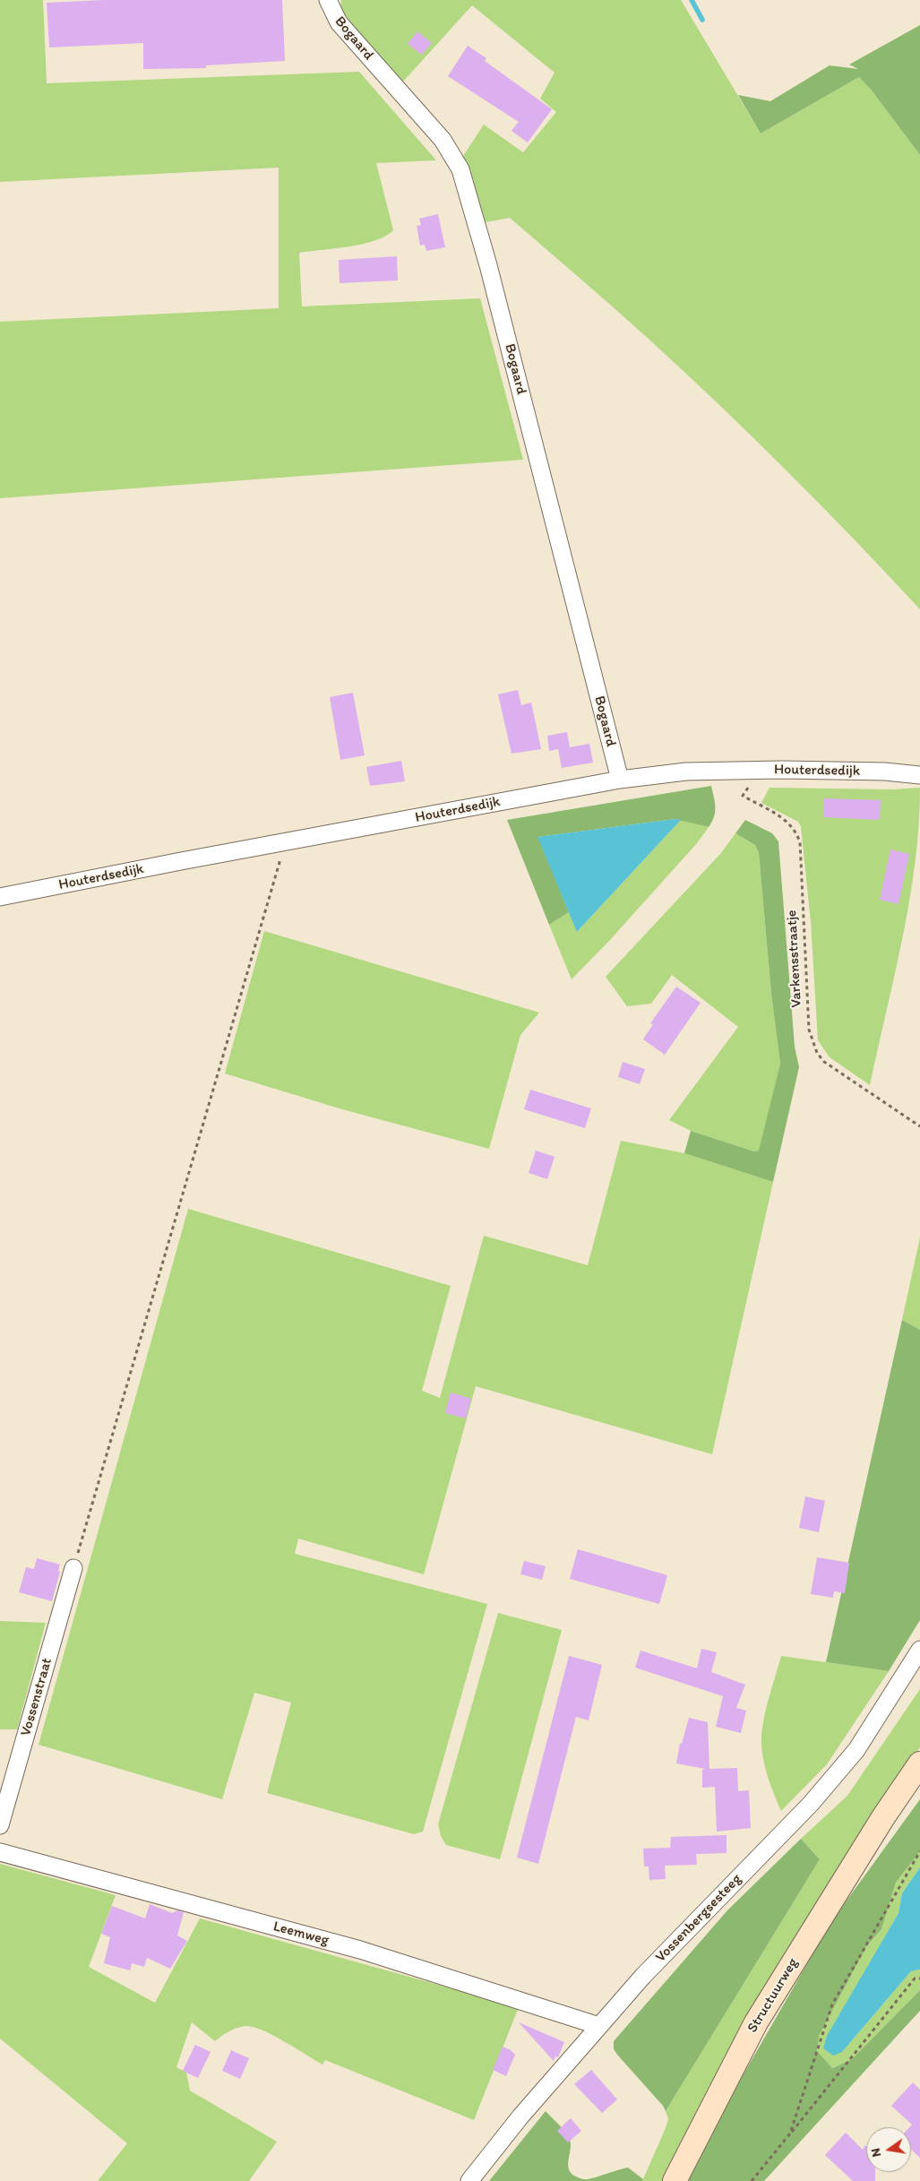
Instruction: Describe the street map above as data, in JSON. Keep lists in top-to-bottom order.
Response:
{
  "streets": {
    "main road": ["Structuurweg"],
    "street": [
      "Bogaard",
      "Houterdsedijk",
      "Vossenstraat",
      "Vossenbergsesteeg",
      "Leemweg"
    ],
    "path": ["Varkensstraatje"]
  },
  "crossings": [
    ["Bogaard", "Houterdsedijk"],
    ["Houterdsedijk", "Varkensstraatje"],
    ["Vossenbergsesteeg", "Leemweg"]
  ],
  "north": "left"
}
